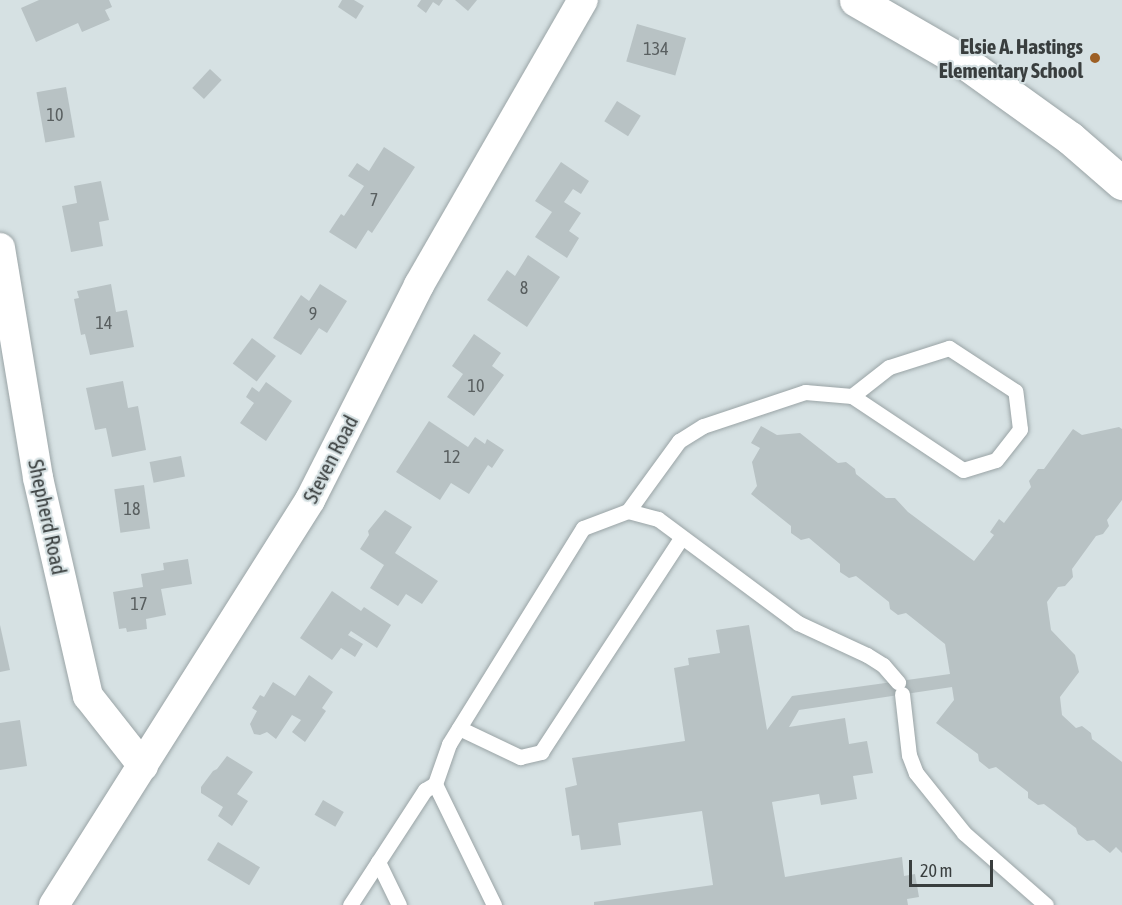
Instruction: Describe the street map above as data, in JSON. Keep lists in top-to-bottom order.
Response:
{
  "streets": {
    "street": ["Steven Road", "Shepherd Road"]
  },
  "crossings": [
    ["Steven Road", "Shepherd Road"]
  ],
  "places": ["Elsie A. Hastings Elementary School"],
  "house_numbers": [
    "134",
    "10",
    "7",
    "8",
    "9",
    "14",
    "10",
    "12",
    "18",
    "17"
  ],
  "scale_bar": "20 m"
}
